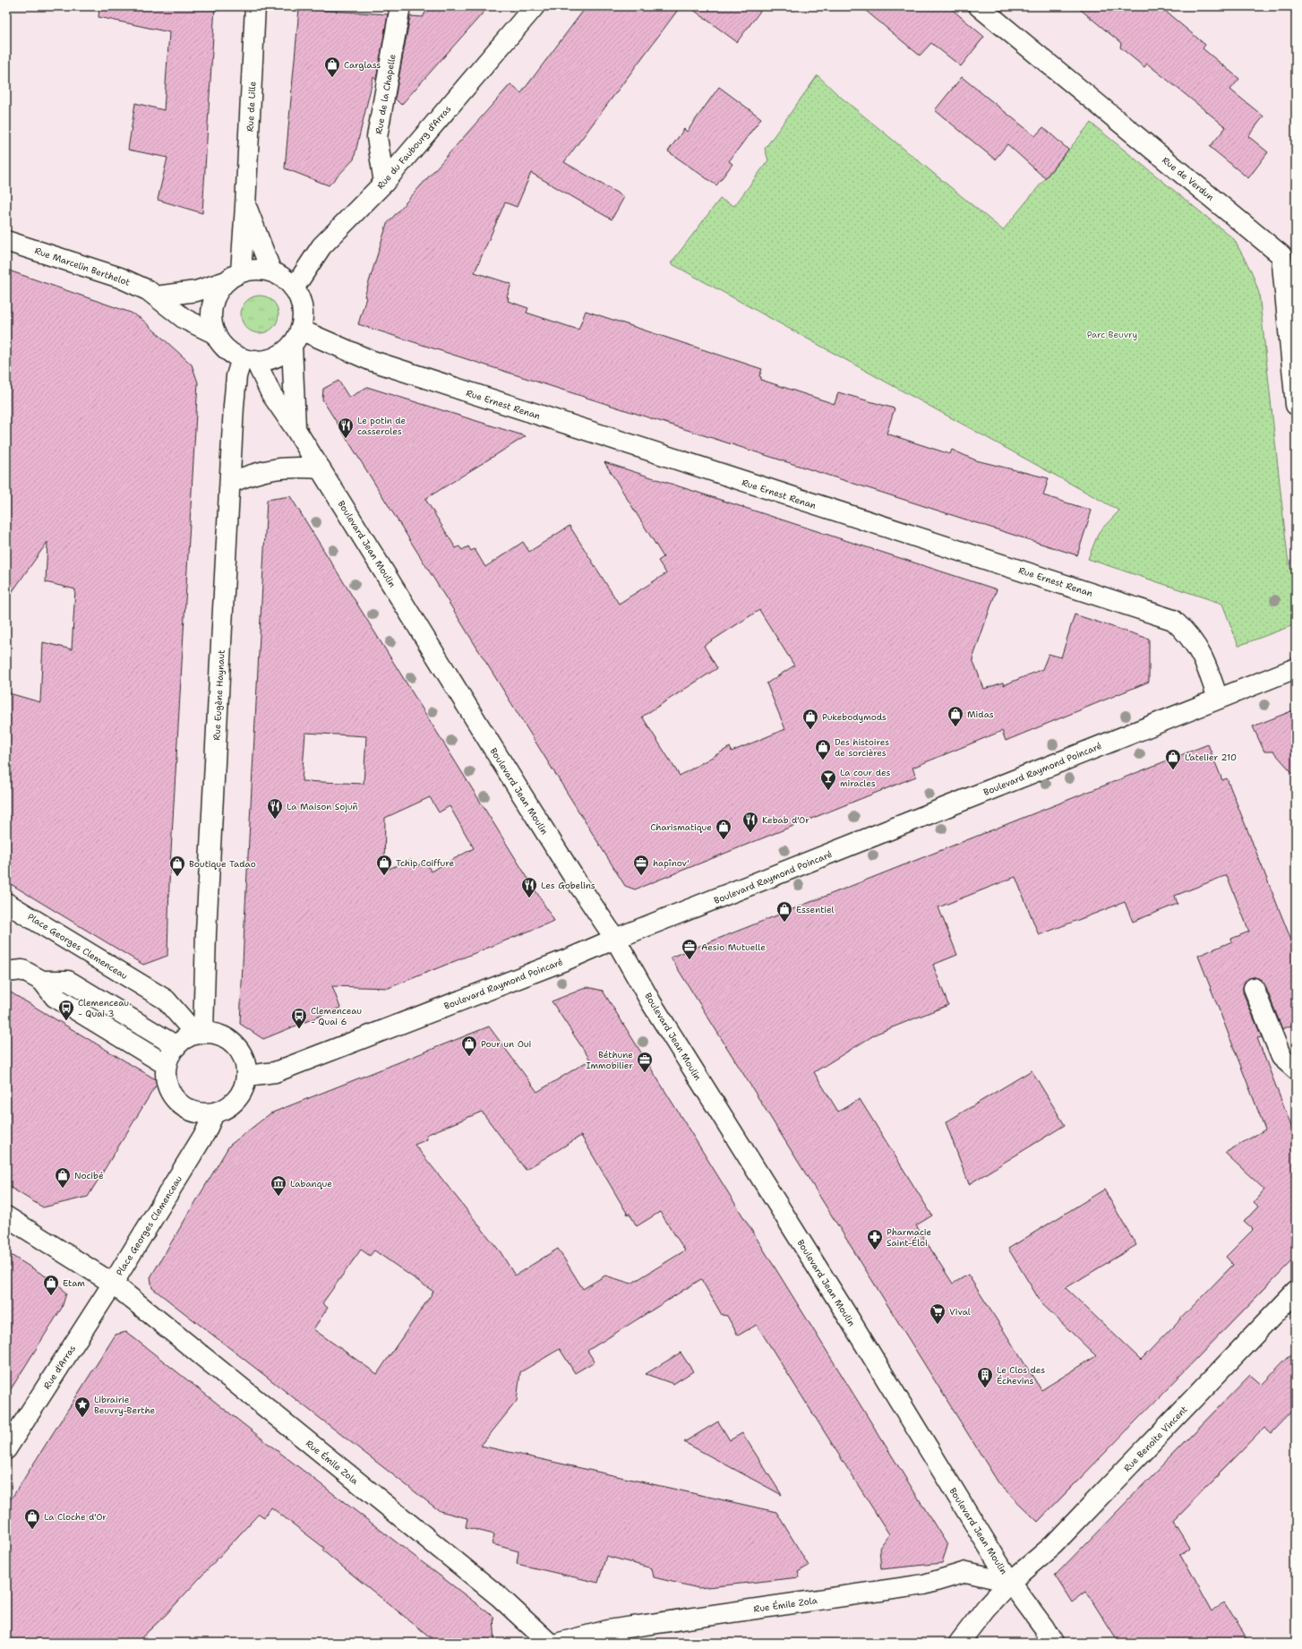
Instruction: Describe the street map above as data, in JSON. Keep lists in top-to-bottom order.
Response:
{
  "streets": {
    "street": [
      "Rue de la Chapelle",
      "Rue de Lille",
      "Rue du Faubourg d'Arras",
      "Rue de Verdun",
      "Rue Marcelin Berthelot",
      "Rue Ernest Renan",
      "Boulevard Jean Moulin",
      "Rue Eugène Haynaut",
      "Boulevard Raymond Poincaré",
      "Place Georges Clemenceau",
      "Rue d'Arras",
      "Rue Benoite Vincent",
      "Rue Émile Zola"
    ]
  },
  "crossings": [
    ["Rue de la Chapelle", "Rue du Faubourg d'Arras"],
    ["Rue de Lille", "Rue du Faubourg d'Arras"],
    ["Rue de Lille", "Rue Marcelin Berthelot"],
    ["Rue de Lille", "Rue Ernest Renan"],
    ["Rue de Lille", "Boulevard Jean Moulin"],
    ["Rue de Lille", "Rue Eugène Haynaut"],
    ["Rue du Faubourg d'Arras", "Rue Marcelin Berthelot"],
    ["Rue du Faubourg d'Arras", "Rue Ernest Renan"],
    ["Rue du Faubourg d'Arras", "Boulevard Jean Moulin"],
    ["Rue du Faubourg d'Arras", "Rue Eugène Haynaut"],
    ["Rue Marcelin Berthelot", "Rue Ernest Renan"],
    ["Rue Marcelin Berthelot", "Boulevard Jean Moulin"],
    ["Rue Marcelin Berthelot", "Rue Eugène Haynaut"],
    ["Rue Ernest Renan", "Boulevard Jean Moulin"],
    ["Rue Ernest Renan", "Rue Eugène Haynaut"],
    ["Rue Ernest Renan", "Boulevard Raymond Poincaré"],
    ["Boulevard Jean Moulin", "Rue Eugène Haynaut"],
    ["Boulevard Jean Moulin", "Boulevard Raymond Poincaré"],
    ["Boulevard Jean Moulin", "Rue Benoite Vincent"],
    ["Boulevard Jean Moulin", "Rue Émile Zola"],
    ["Rue Eugène Haynaut", "Boulevard Raymond Poincaré"],
    ["Rue Eugène Haynaut", "Place Georges Clemenceau"],
    ["Boulevard Raymond Poincaré", "Place Georges Clemenceau"],
    ["Place Georges Clemenceau", "Rue d'Arras"],
    ["Place Georges Clemenceau", "Rue Émile Zola"],
    ["Rue d'Arras", "Rue Émile Zola"],
    ["Rue Benoite Vincent", "Rue Émile Zola"]
  ],
  "parks": ["Parc Beuvry"],
  "places": {
    "shop": [
      "Carglass",
      "Midas",
      "Pukebodymods",
      "Des histoires de sorcières",
      "L’atelier 210",
      "Charismatique",
      "Tchip Coiffure",
      "Boutique Tadao",
      "Essentiel",
      "Pour un Oui",
      "Nocibé",
      "Etam",
      "La Cloche d'Or"
    ],
    "restaurant": [
      "Le potin de casseroles",
      "La Maison Sojuñ",
      "Kebab d'Or",
      "Les Gobelins"
    ],
    "bar": ["La cour des miracles"],
    "office": ["hapînov'", "Aesio Mutuelle", "Béthune Immobilier"],
    "bus stop": ["Clemenceau - Quai 3", "Clemenceau - Quai 6"],
    "museum": ["Labanque"],
    "pharmacy": ["Pharmacie Saint-Éloi"],
    "supermarket": ["Vival"],
    "building": ["Le Clos des Échevins"],
    "place": ["Librairie Beuvry-Berthe"]
  }
}
